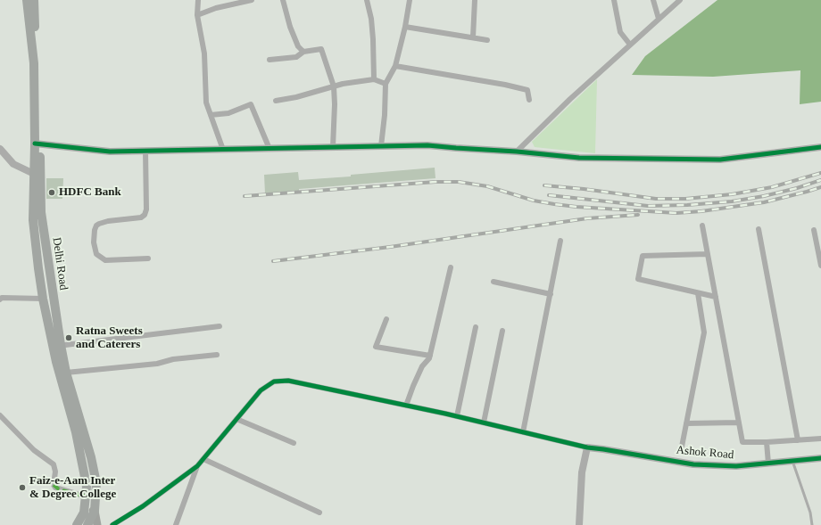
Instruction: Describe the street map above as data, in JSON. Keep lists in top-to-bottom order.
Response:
{
  "streets": {
    "main road": ["Delhi Road"],
    "street": ["Ashok Road"]
  },
  "places": ["HDFC Bank", "Ratna Sweets and Caterers", "Faiz-e-Aam Inter & Degree College"]
}
